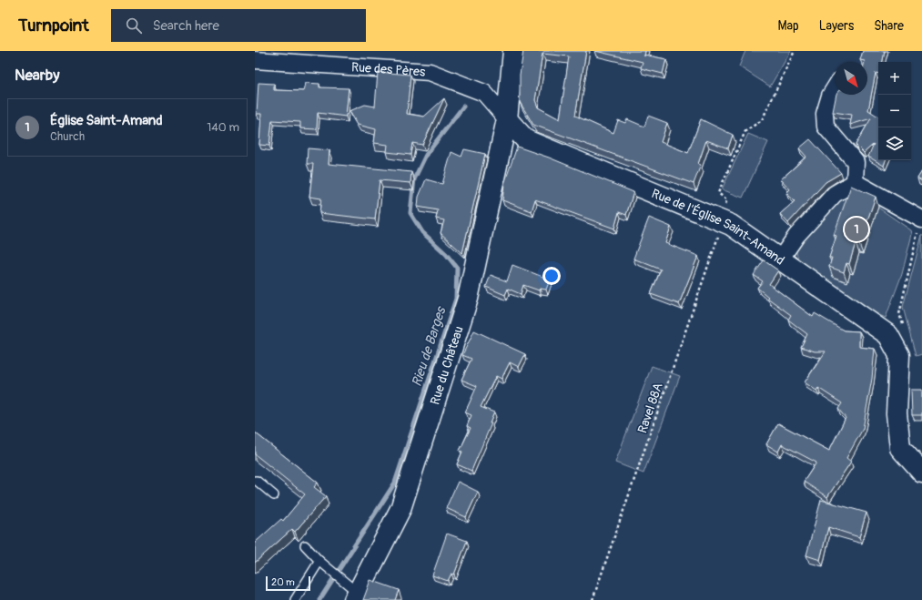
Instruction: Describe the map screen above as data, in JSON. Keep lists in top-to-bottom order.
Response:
{
  "streets": {
    "street": ["Rue des Pères", "Rue de l'Église Saint-Amand", "Rue du Château"],
    "path": ["Ravel 88A"]
  },
  "crossings": [
    ["Rue des Pères", "Rue de l'Église Saint-Amand"],
    ["Rue des Pères", "Rue du Château"],
    ["Rue de l'Église Saint-Amand", "Rue du Château"],
    ["Rue de l'Église Saint-Amand", "Ravel 88A"]
  ],
  "water": ["Rieu de Barges"],
  "scale_bar": "20 m",
  "north": "bottom right",
  "page": {
    "header": "Turnpoint",
    "search": "Search here",
    "nav": ["Map", "Layers", "Share"],
    "heading": "Nearby",
    "map_buttons": ["+", "−"],
    "list": [
      {
        "mark": "1",
        "name": "Église Saint-Amand",
        "note": "Church",
        "value": "140 m"
      }
    ],
    "pins": "1",
    "scale": "20 m"
  }
}
